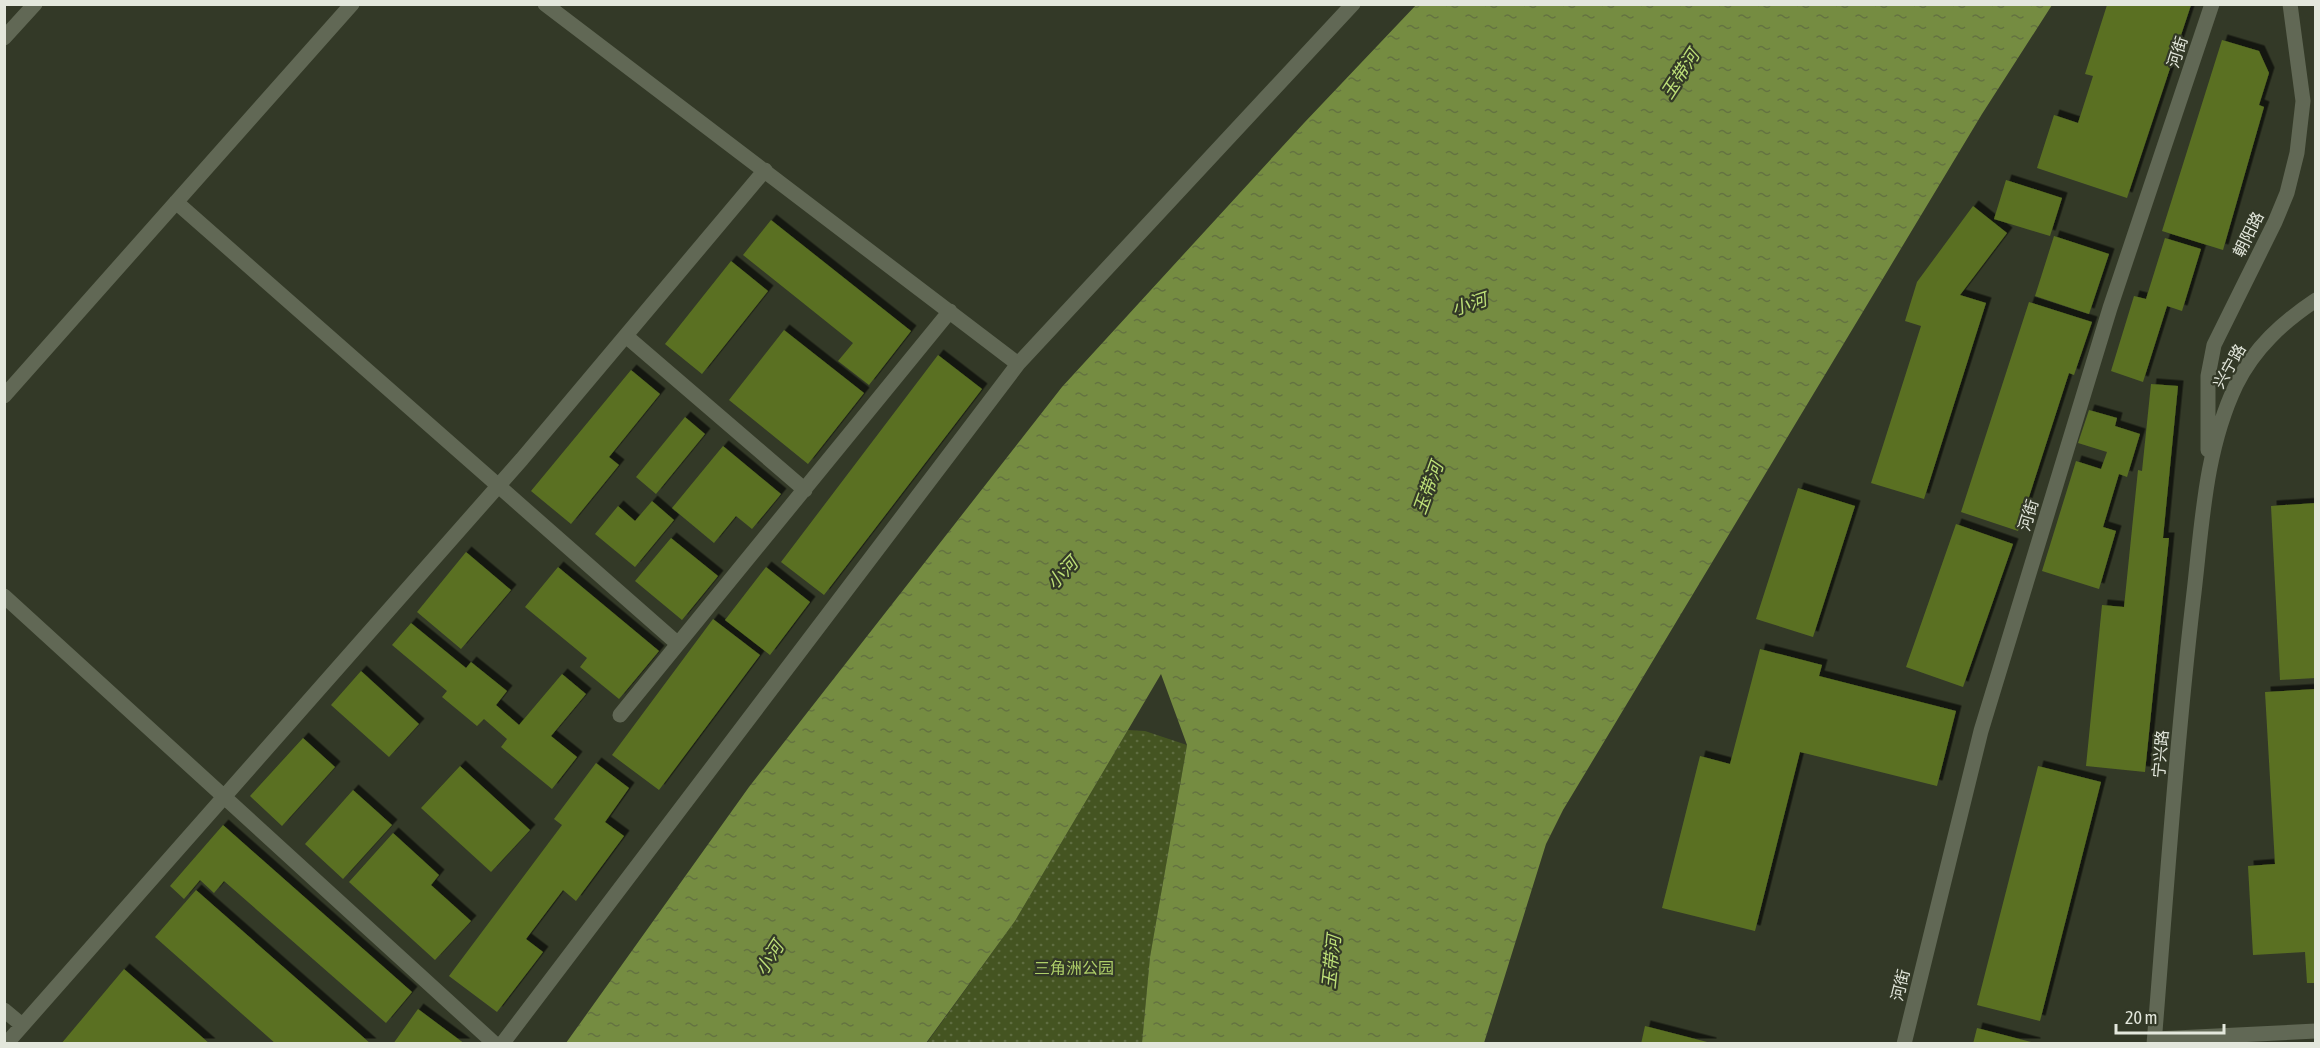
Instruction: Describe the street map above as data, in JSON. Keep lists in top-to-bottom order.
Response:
{
  "streets": {
    "street": [
      "河街",
      "朝阳路",
      "兴宁路",
      "宁兴路"
    ]
  },
  "crossings": [
    ["朝阳路", "兴宁路"],
    ["朝阳路", "宁兴路"],
    ["兴宁路", "宁兴路"]
  ],
  "water": ["玉带河", "小河"],
  "parks": ["三角洲公园"],
  "scale_bar": "20 m"
}
